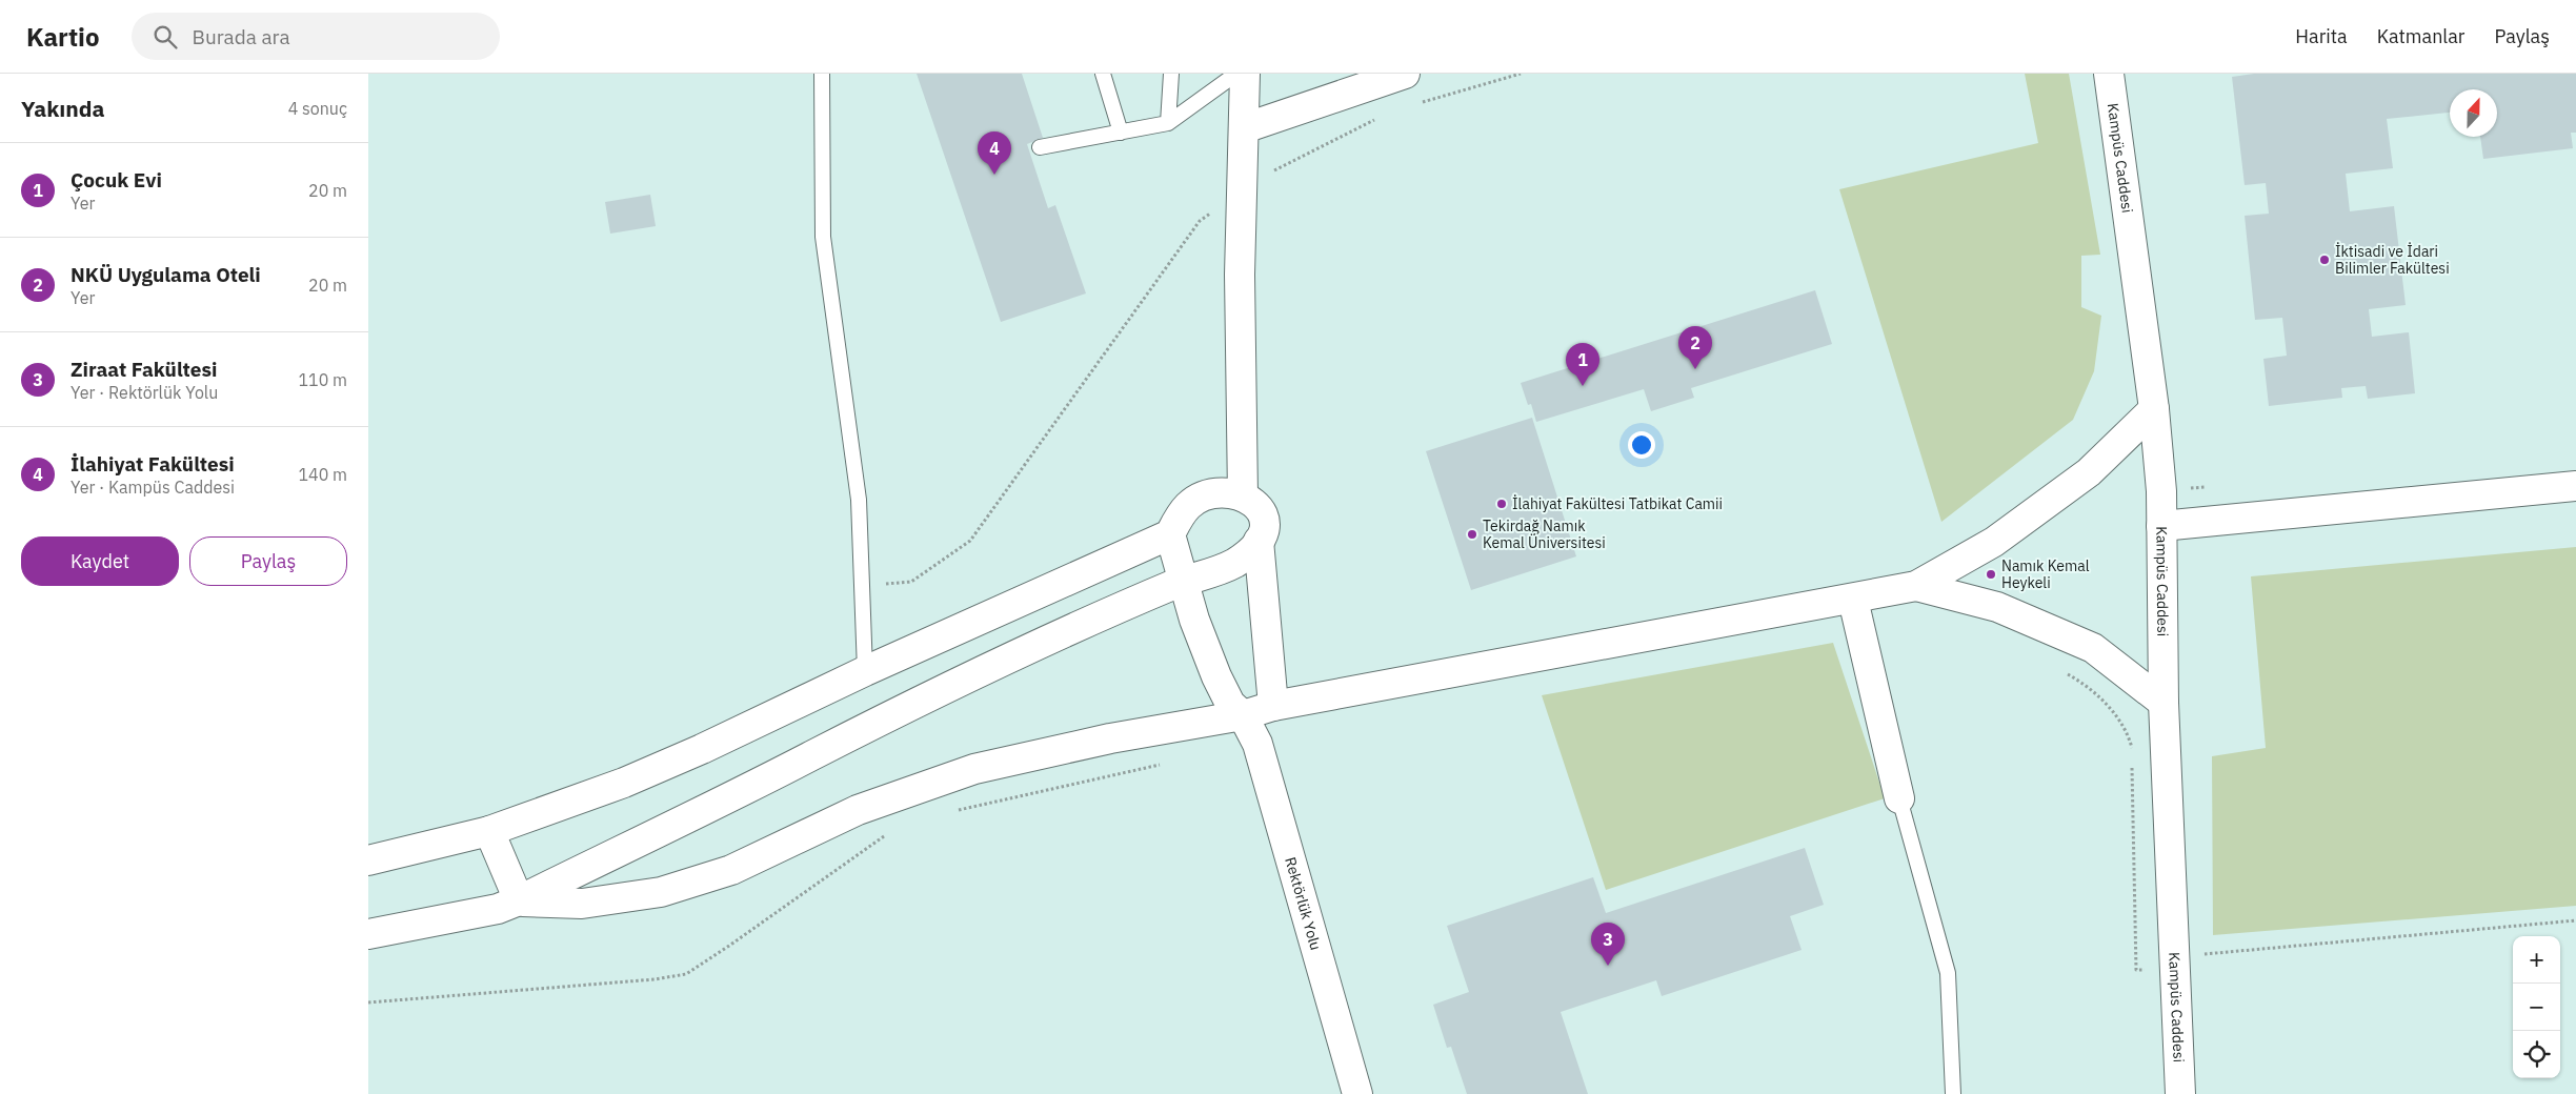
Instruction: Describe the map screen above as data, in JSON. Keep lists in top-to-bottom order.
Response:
{
  "streets": {
    "street": ["Kampüs Caddesi", "Rektörlük Yolu"]
  },
  "places": [
    "İktisadi ve İdari Bilimler Fakültesi",
    "İlahiyat Fakültesi Tatbikat Camii",
    "Tekirdağ Namık Kemal Üniversitesi",
    "Namık Kemal Heykeli"
  ],
  "north": "top",
  "page": {
    "header": "Kartio",
    "search": "Burada ara",
    "nav": ["Harita", "Katmanlar", "Paylaş"],
    "heading": ["Yakında", "4 sonuç"],
    "pins": [
      "4",
      "2",
      "1",
      "3"
    ],
    "list": [
      {
        "mark": "1",
        "name": "Çocuk Evi",
        "note": "Yer",
        "value": "20 m"
      },
      {
        "mark": "2",
        "name": "NKÜ Uygulama Oteli",
        "note": "Yer",
        "value": "20 m"
      },
      {
        "mark": "3",
        "name": "Ziraat Fakültesi",
        "note": "Yer · Rektörlük Yolu",
        "value": "110 m"
      },
      {
        "mark": "4",
        "name": "İlahiyat Fakültesi",
        "note": "Yer · Kampüs Caddesi",
        "value": "140 m"
      }
    ],
    "buttons": ["Kaydet", "Paylaş"],
    "map_buttons": ["+", "−"]
  }
}
